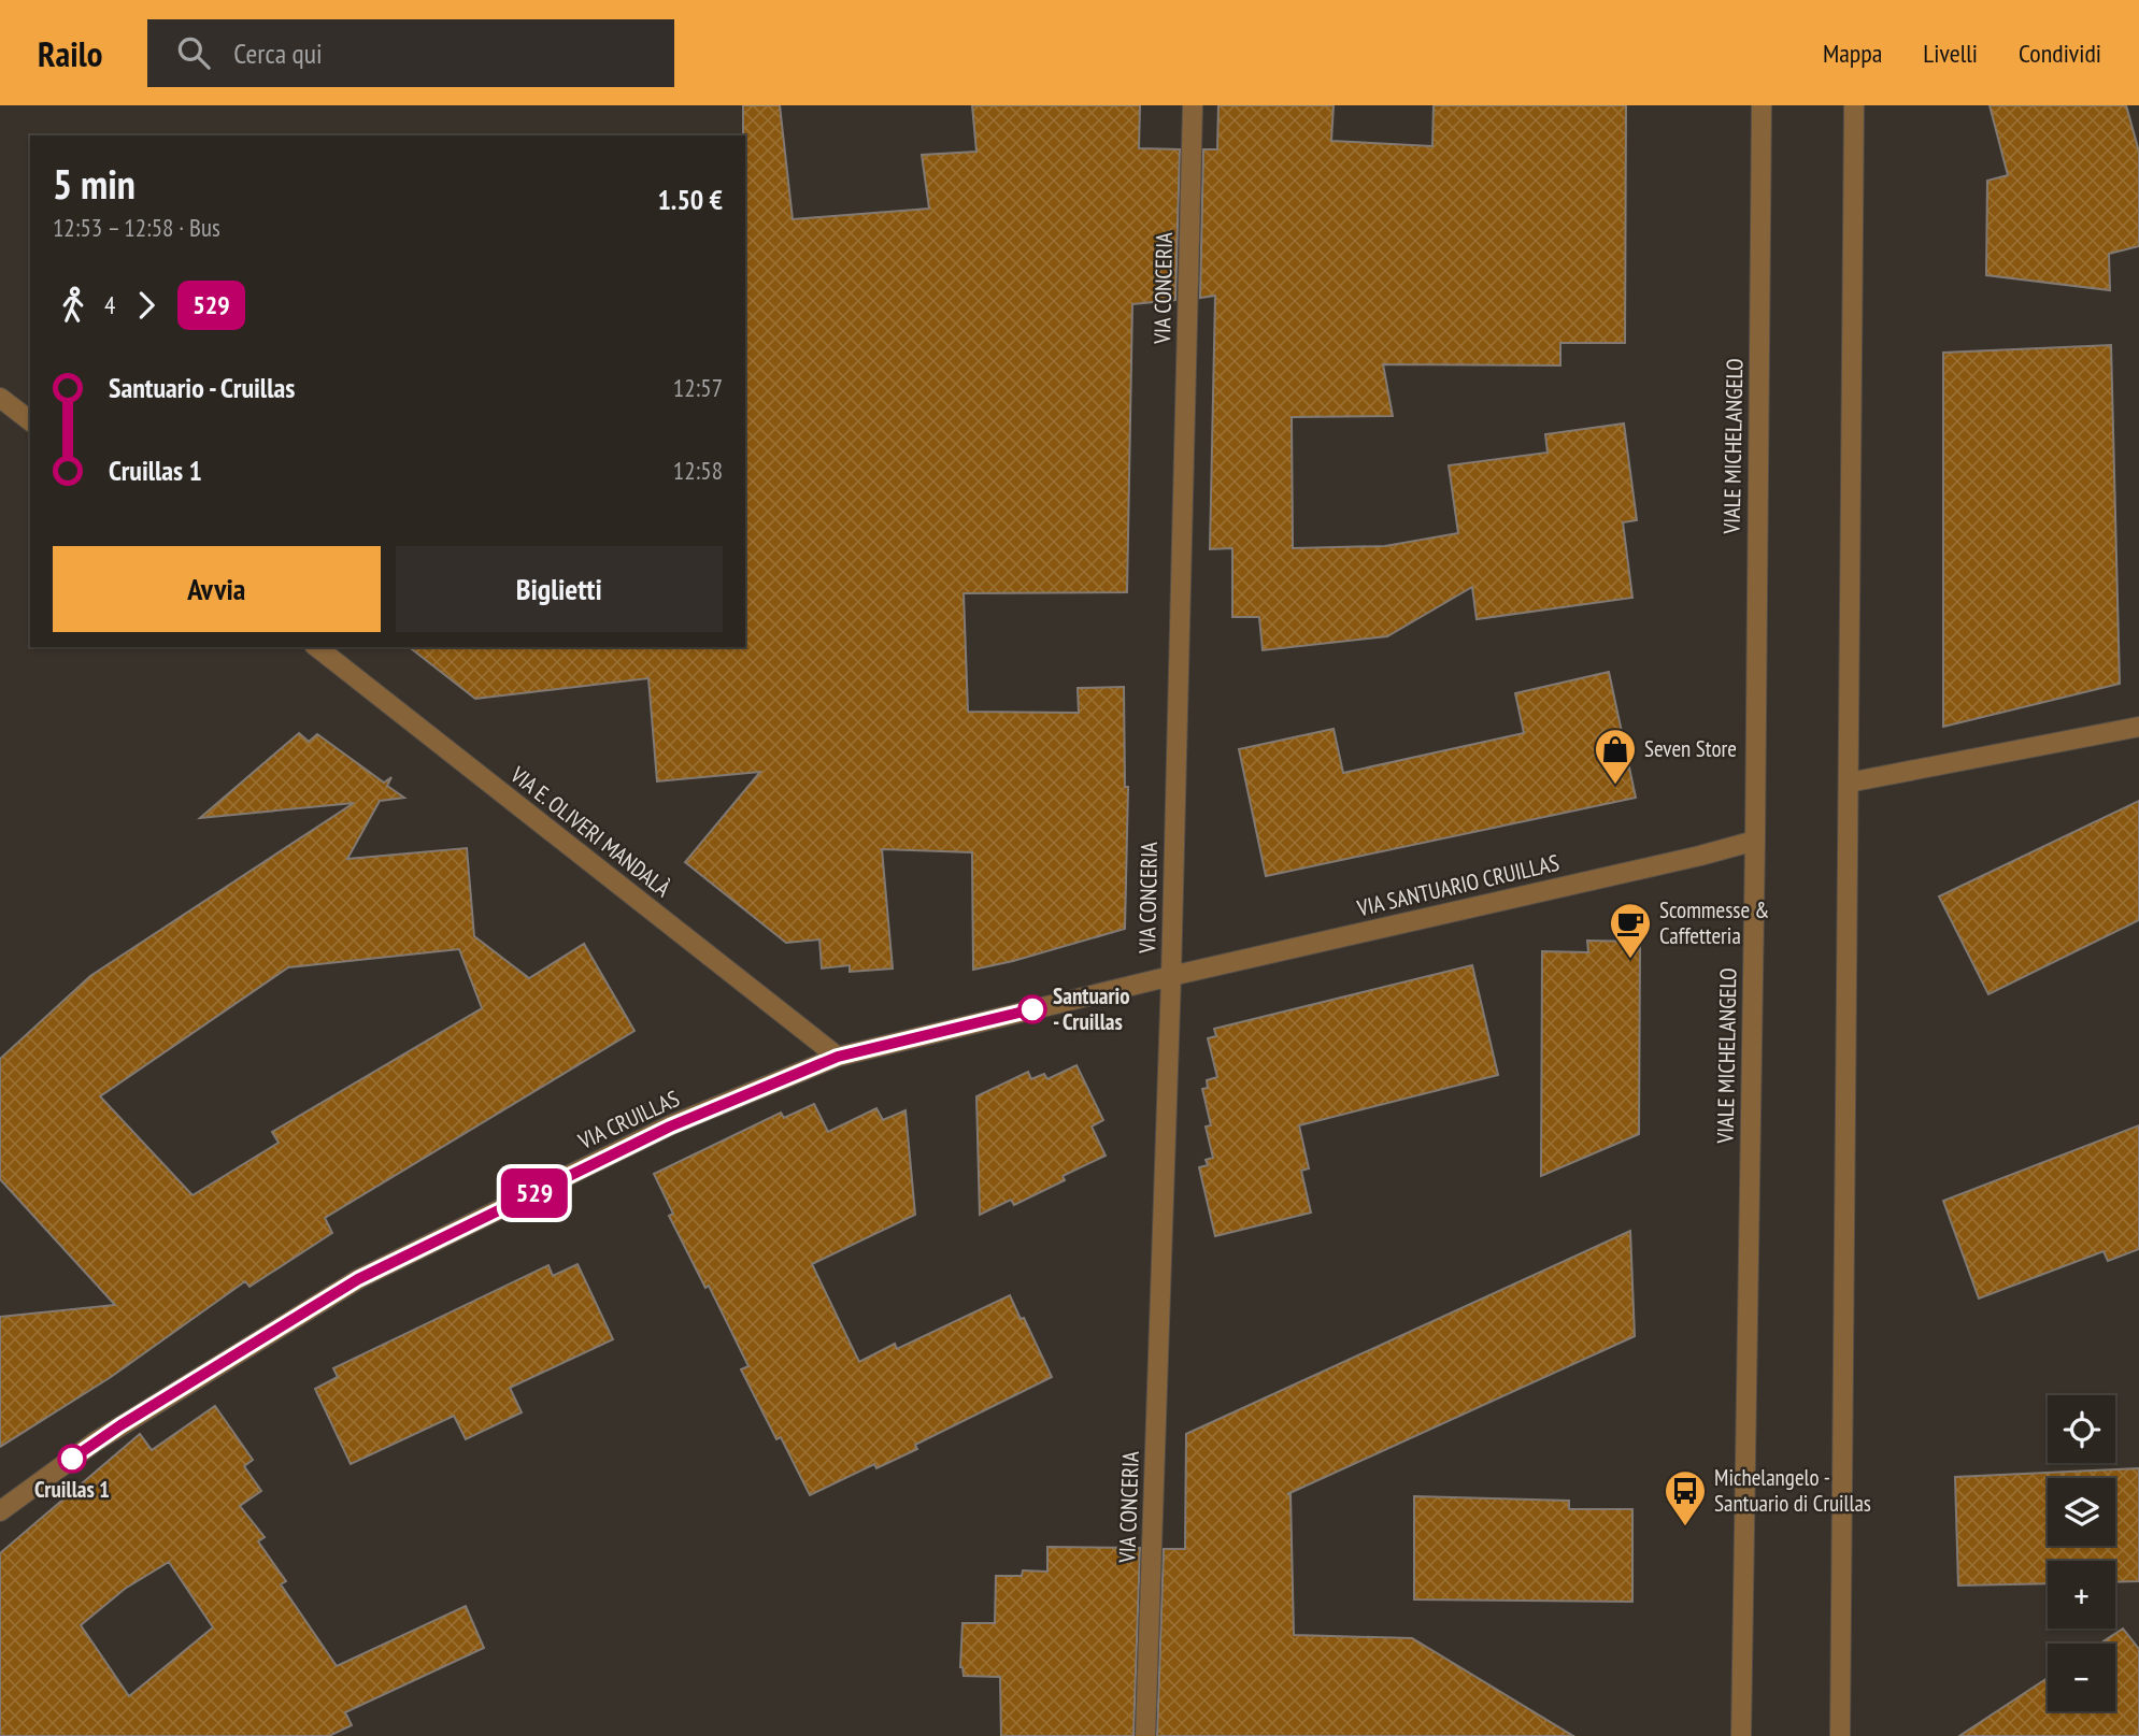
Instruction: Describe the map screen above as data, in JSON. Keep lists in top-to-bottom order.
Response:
{
  "streets": {
    "street": [
      "VIA CONCERIA",
      "VIALE MICHELANGELO",
      "VIA E. OLIVERI MANDALÀ",
      "VIA SANTUARIO CRUILLAS",
      "VIA CRUILLAS"
    ]
  },
  "crossings": [
    ["VIA CONCERIA", "VIA SANTUARIO CRUILLAS"],
    ["VIA CONCERIA", "VIA CRUILLAS"],
    ["VIALE MICHELANGELO", "VIA SANTUARIO CRUILLAS"],
    ["VIA E. OLIVERI MANDALÀ", "VIA CRUILLAS"],
    ["VIA SANTUARIO CRUILLAS", "VIA CRUILLAS"]
  ],
  "places": {
    "shop": ["Seven Store"],
    "cafe": ["Scommesse & Caffetteria"],
    "other": ["Santuario - Cruillas", "Cruillas 1"],
    "bus stop": ["Michelangelo - Santuario di Cruillas"]
  },
  "lines": ["bus line 529"],
  "page": {
    "header": "Railo",
    "search": "Cerca qui",
    "nav": ["Mappa", "Livelli", "Condividi"],
    "on_map": "529",
    "heading": ["5 min", "12:53 – 12:58 · Bus", "1.50 €"],
    "legs": ["4", "529"],
    "list": [
      {
        "name": "Santuario - Cruillas",
        "value": "12:57"
      },
      {
        "name": "Cruillas 1",
        "value": "12:58"
      }
    ],
    "buttons": ["Avvia", "Biglietti"],
    "map_buttons": ["+", "−"]
  }
}
